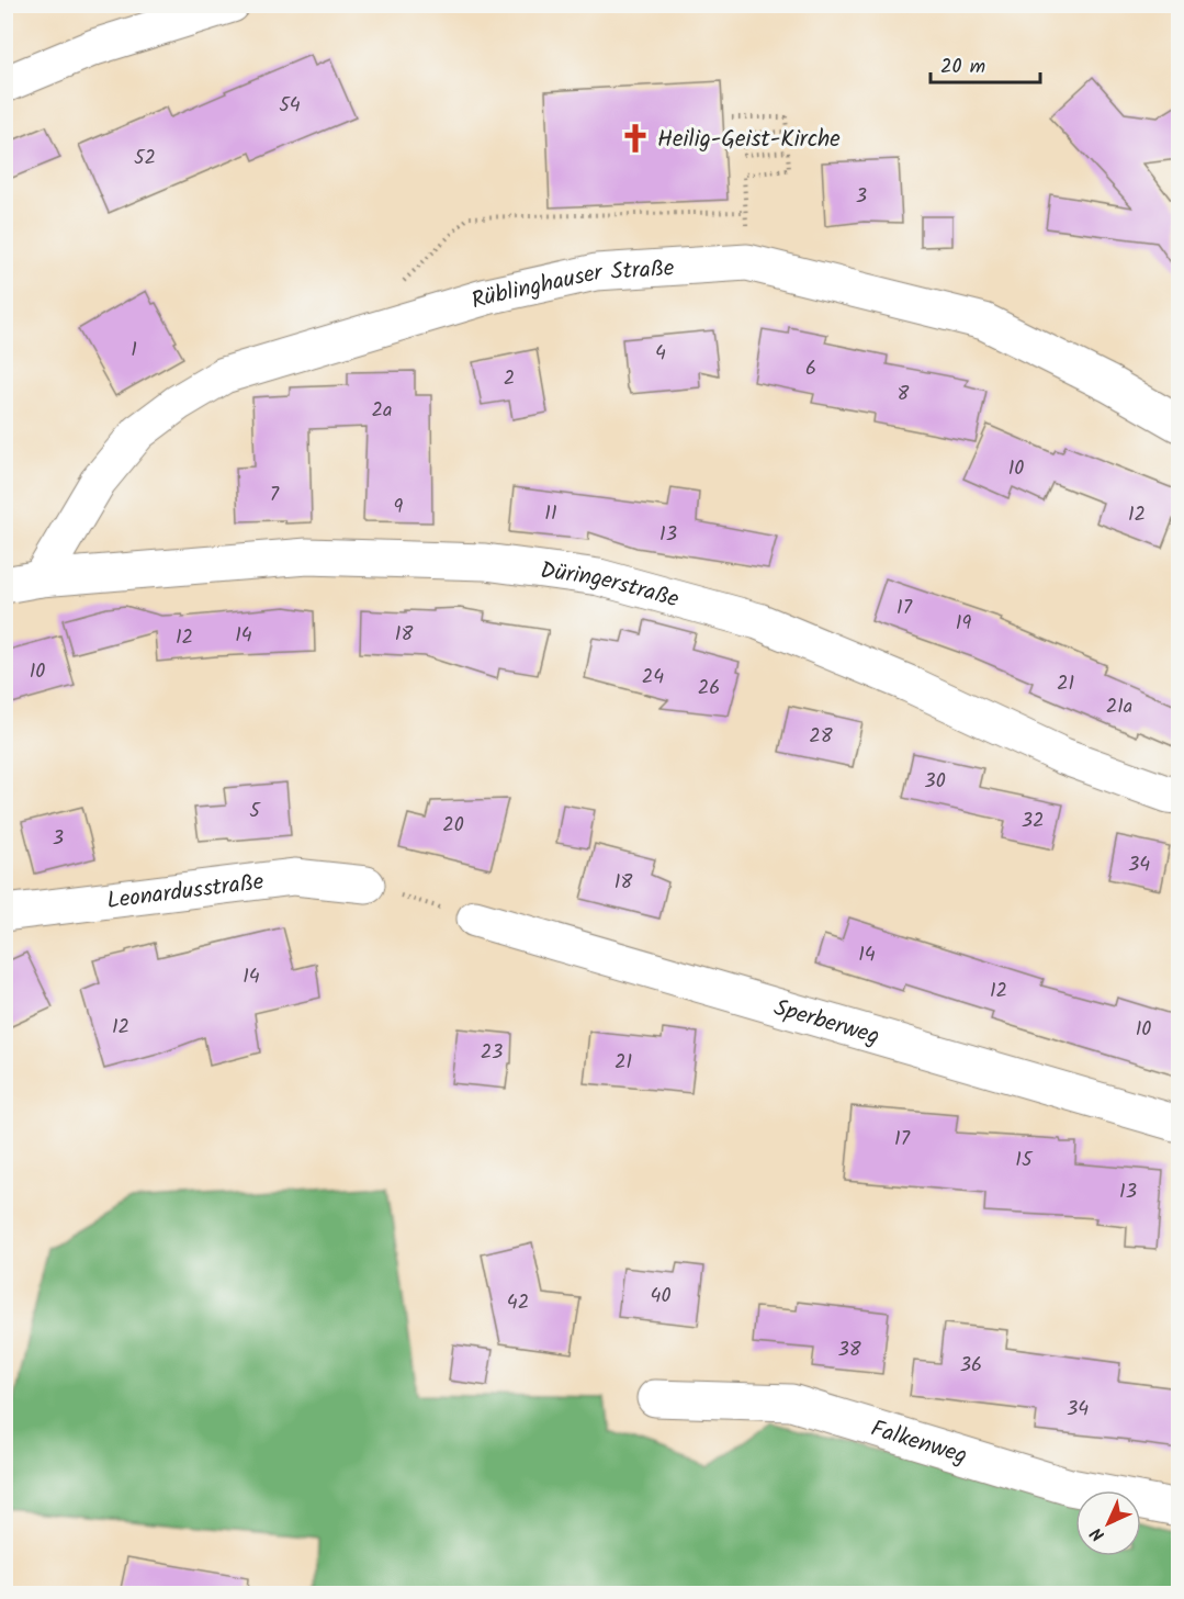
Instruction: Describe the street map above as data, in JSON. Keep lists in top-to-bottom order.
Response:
{
  "streets": {
    "street": [
      "Rüblinghauser Straße",
      "Düringerstraße",
      "Leonardusstraße",
      "Sperberweg",
      "Falkenweg"
    ]
  },
  "crossings": [
    ["Rüblinghauser Straße", "Düringerstraße"]
  ],
  "places": {
    "church": ["Heilig-Geist-Kirche"]
  },
  "house_numbers": [
    "54",
    "52",
    "3",
    "1",
    "4",
    "6",
    "2",
    "8",
    "2a",
    "10",
    "7",
    "9",
    "11",
    "12",
    "13",
    "17",
    "19",
    "18",
    "14",
    "12",
    "10",
    "24",
    "21",
    "26",
    "21a",
    "28",
    "30",
    "5",
    "32",
    "20",
    "3",
    "34",
    "18",
    "14",
    "14",
    "12",
    "12",
    "10",
    "23",
    "21",
    "17",
    "15",
    "13",
    "40",
    "42",
    "38",
    "36",
    "34"
  ],
  "scale_bar": "20 m",
  "north": "bottom left"
}
